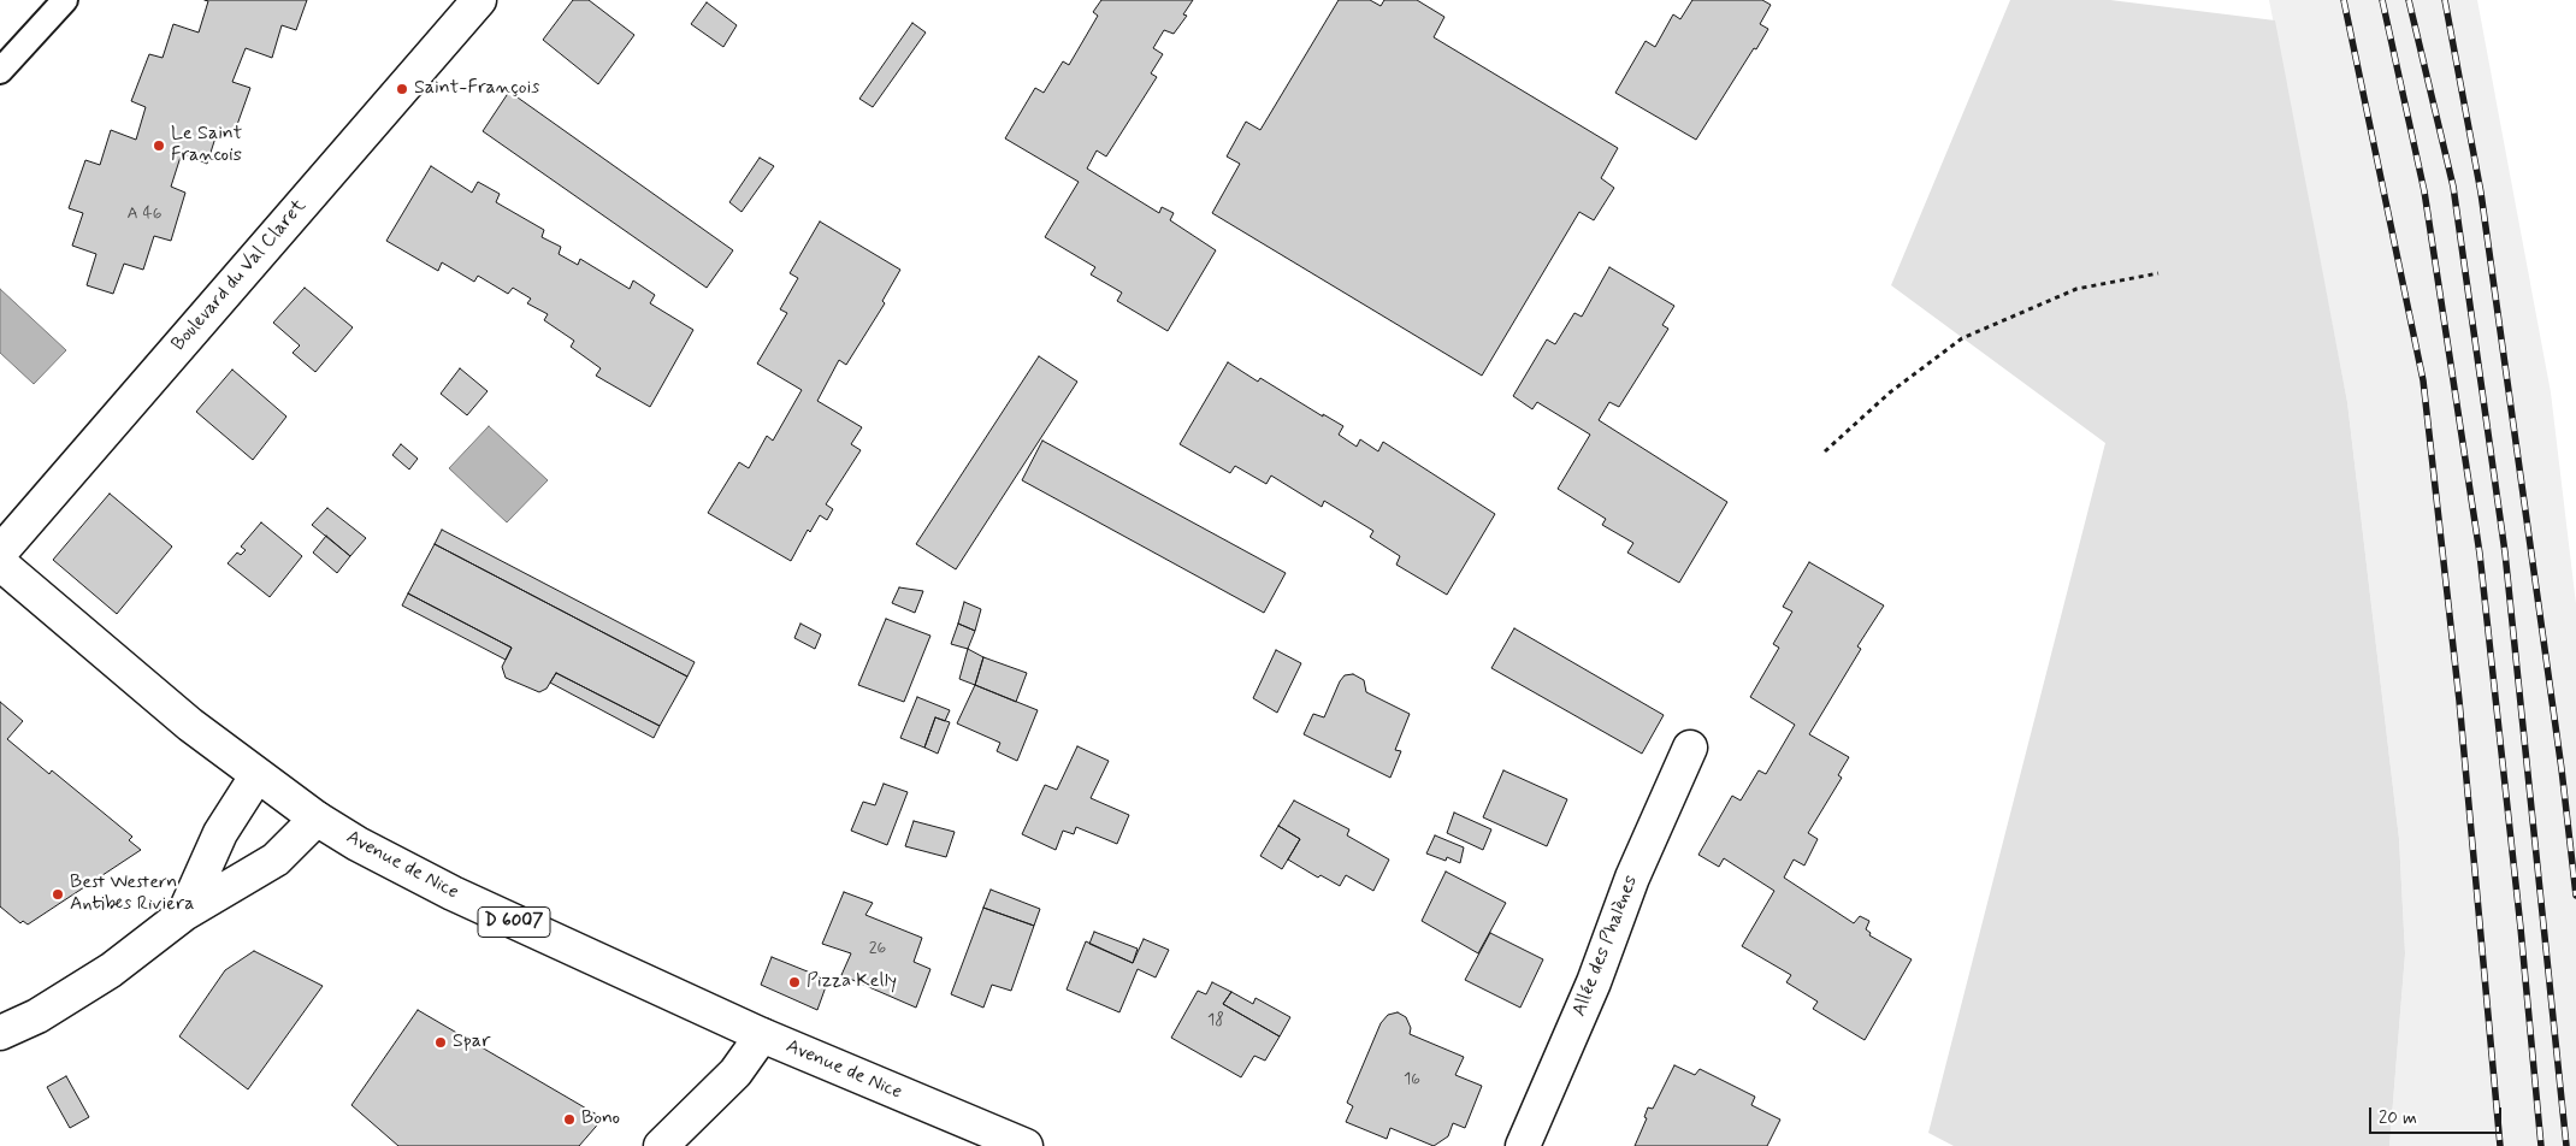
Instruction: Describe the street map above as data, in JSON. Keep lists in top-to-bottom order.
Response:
{
  "streets": {
    "street": [
      "Boulevard du Val Claret",
      "Avenue de Nice",
      "D 6007",
      "Allée des Phalènes"
    ]
  },
  "places": [
    "Saint-François",
    "Le Saint Francois",
    "Best Western Antibes Riviera",
    "Pizza Kelly",
    "Spar",
    "Bono"
  ],
  "house_numbers": [
    "A 46",
    "26",
    "18",
    "16"
  ],
  "scale_bar": "20 m"
}
